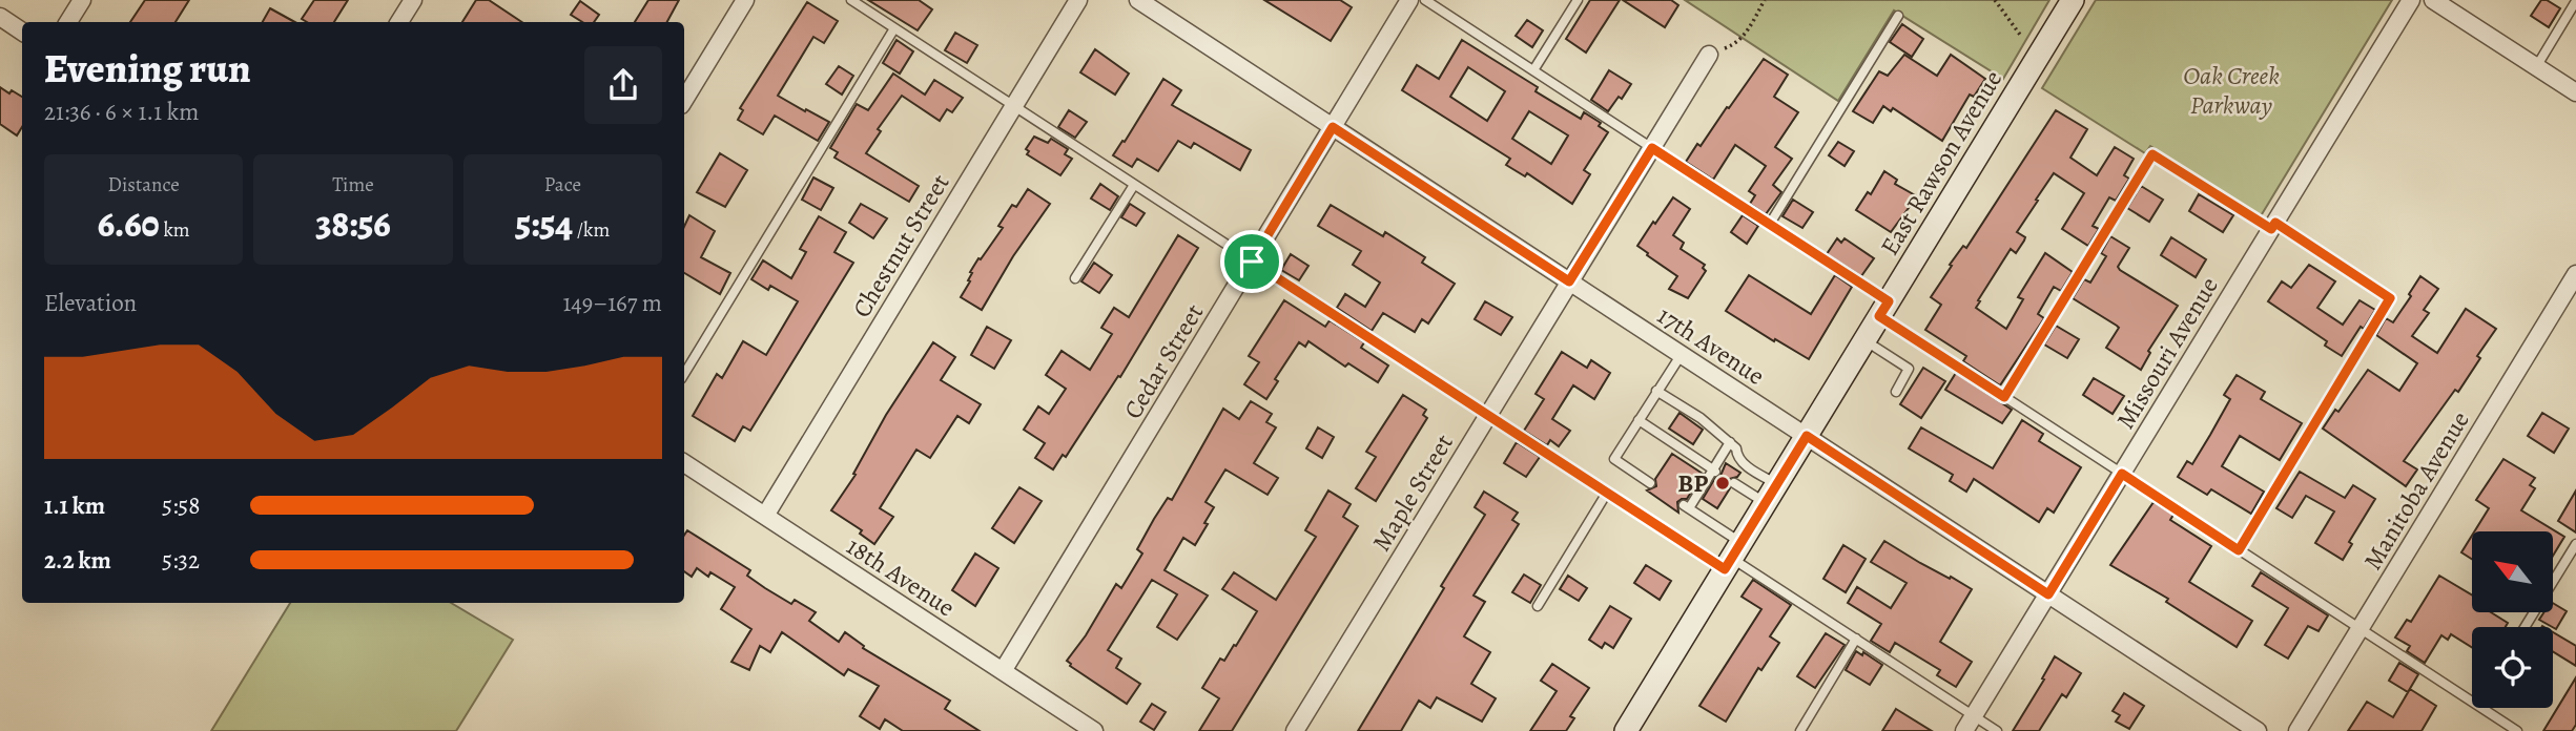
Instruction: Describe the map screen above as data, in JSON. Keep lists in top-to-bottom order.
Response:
{
  "streets": {
    "main road": ["East Rawson Avenue"],
    "street": [
      "Chestnut Street",
      "17th Avenue",
      "Missouri Avenue",
      "Cedar Street",
      "Manitoba Avenue",
      "Maple Street",
      "18th Avenue"
    ]
  },
  "crossings": [
    ["East Rawson Avenue", "17th Avenue"],
    ["Chestnut Street", "18th Avenue"],
    ["17th Avenue", "Missouri Avenue"],
    ["17th Avenue", "Cedar Street"],
    ["17th Avenue", "Maple Street"],
    ["Cedar Street", "18th Avenue"]
  ],
  "parks": ["Oak Creek Parkway"],
  "places": ["BP"],
  "north": "top left",
  "page": {
    "heading": ["Evening run", "21:36 · 6 × 1.1 km"],
    "stats": [
      ["Distance", "6.60 km"],
      ["Time", "38:56"],
      ["Pace", "5:54 /km"]
    ],
    "chart": ["Elevation", "149–167 m"],
    "list": [
      {
        "name": "1.1 km",
        "note": "5:58"
      },
      {
        "name": "2.2 km",
        "note": "5:32"
      }
    ]
  }
}
